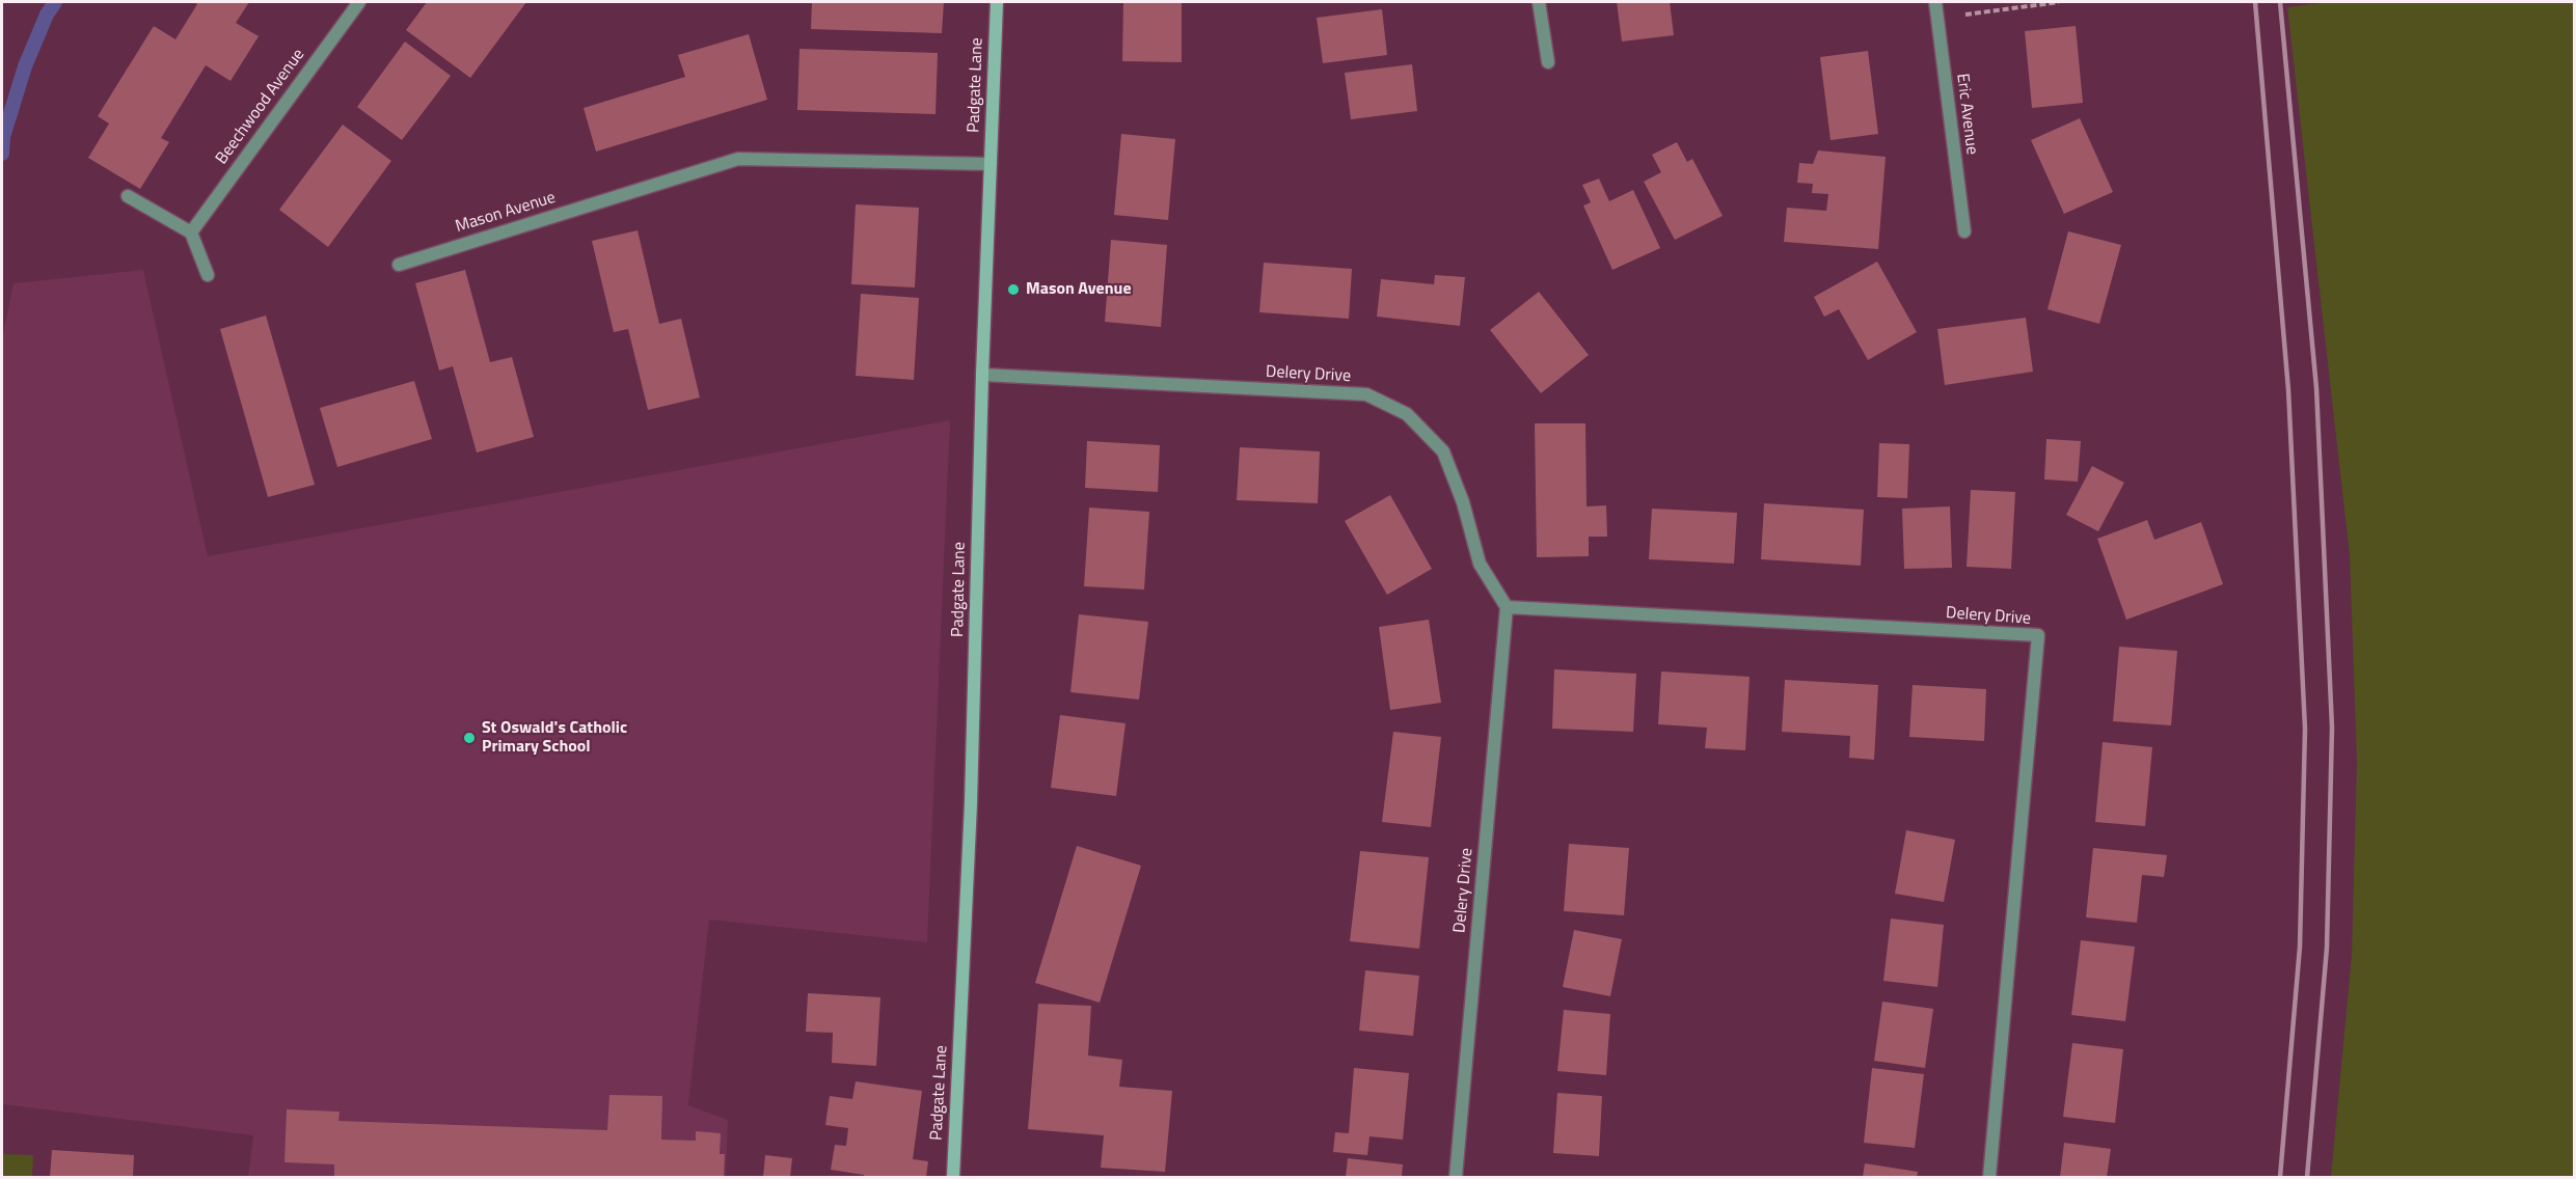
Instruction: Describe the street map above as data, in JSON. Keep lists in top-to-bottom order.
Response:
{
  "streets": {
    "street": [
      "Padgate Lane",
      "Beechwood Avenue",
      "Eric Avenue",
      "Mason Avenue",
      "Delery Drive"
    ]
  },
  "crossings": [
    ["Padgate Lane", "Mason Avenue"],
    ["Padgate Lane", "Delery Drive"]
  ],
  "places": ["Mason Avenue", "St Oswald's Catholic Primary School"]
}
